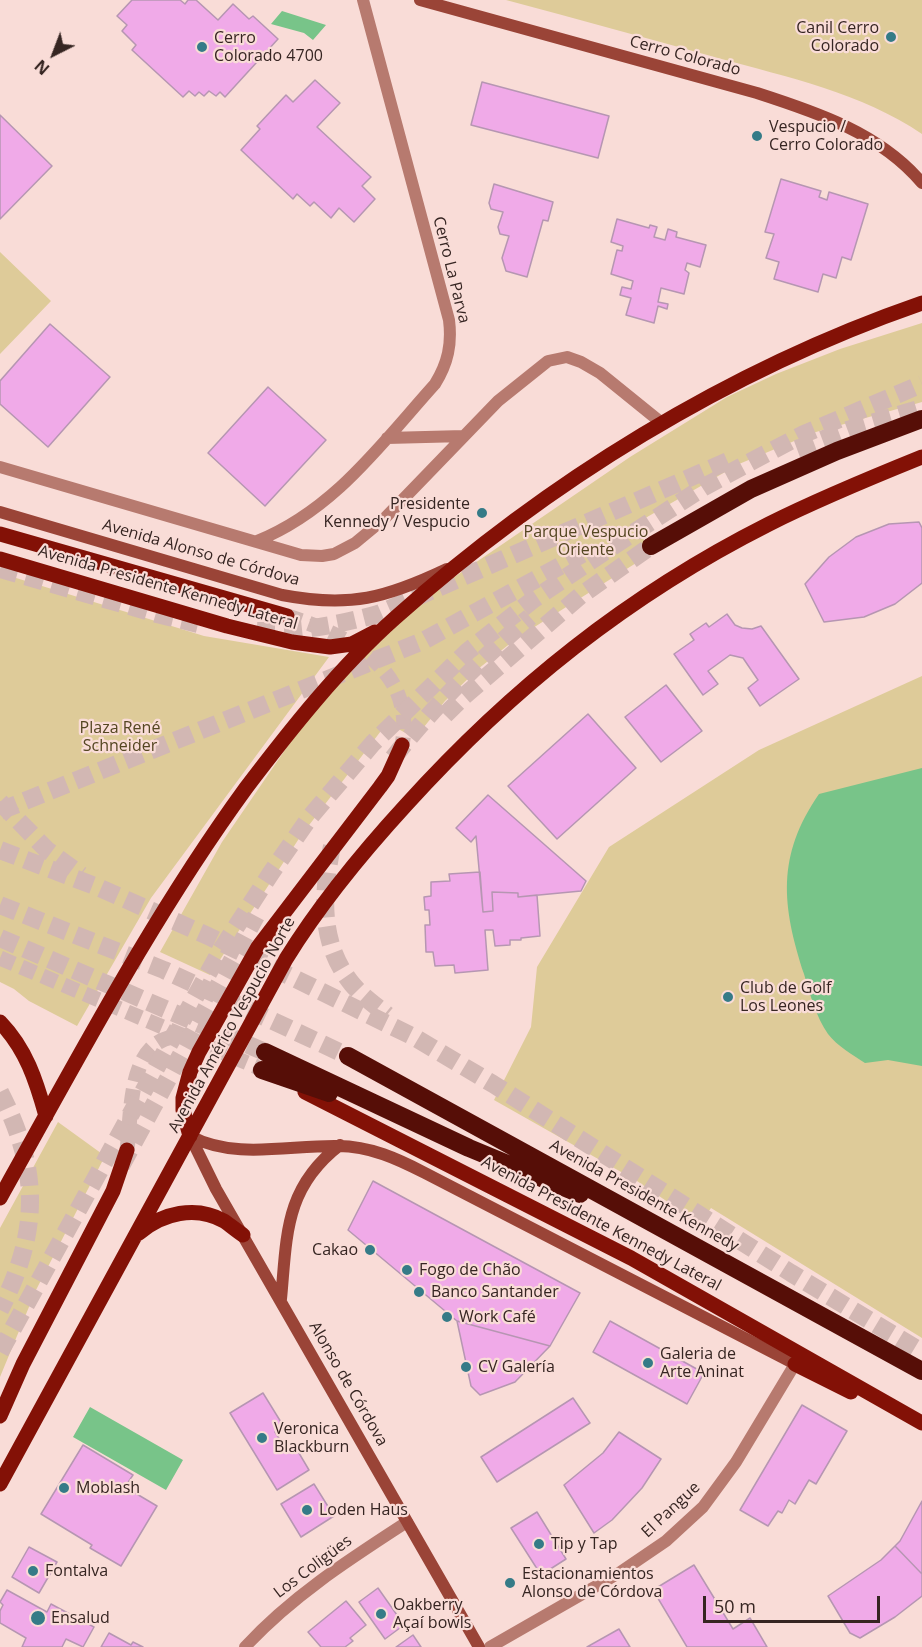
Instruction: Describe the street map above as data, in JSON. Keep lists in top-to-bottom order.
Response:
{
  "streets": {
    "highway": ["Avenida Presidente Kennedy"],
    "main road": [
      "Cerro Colorado",
      "Avenida Alonso de Córdova",
      "Avenida Presidente Kennedy Lateral",
      "Avenida Américo Vespucio Norte",
      "Alonso de Córdova"
    ],
    "street": ["Cerro La Parva", "El Pangue", "Los Coligües"]
  },
  "crossings": [
    ["Avenida Presidente Kennedy Lateral", "Avenida Américo Vespucio Norte"],
    ["Avenida Presidente Kennedy Lateral", "Alonso de Córdova"],
    ["Avenida Presidente Kennedy Lateral", "El Pangue"],
    ["Avenida Américo Vespucio Norte", "Alonso de Córdova"],
    ["Alonso de Córdova", "Los Coligües"]
  ],
  "parks": ["Parque Vespucio Oriente", "Plaza René Schneider"],
  "places": [
    "Canil Cerro Colorado",
    "Cerro Colorado 4700",
    "Vespucio / Cerro Colorado",
    "Presidente Kennedy / Vespucio",
    "Club de Golf Los Leones",
    "Cakao",
    "Fogo de Chão",
    "Banco Santander",
    "Work Café",
    "Galeria de Arte Aninat",
    "CV Galería",
    "Veronica Blackburn",
    "Moblash",
    "Loden Haus",
    "Tip y Tap",
    "Fontalva",
    "Estacionamientos Alonso de Córdova",
    "Oakberry Açaí bowls",
    "Ensalud"
  ],
  "scale_bar": "50 m",
  "north": "bottom left"
}
